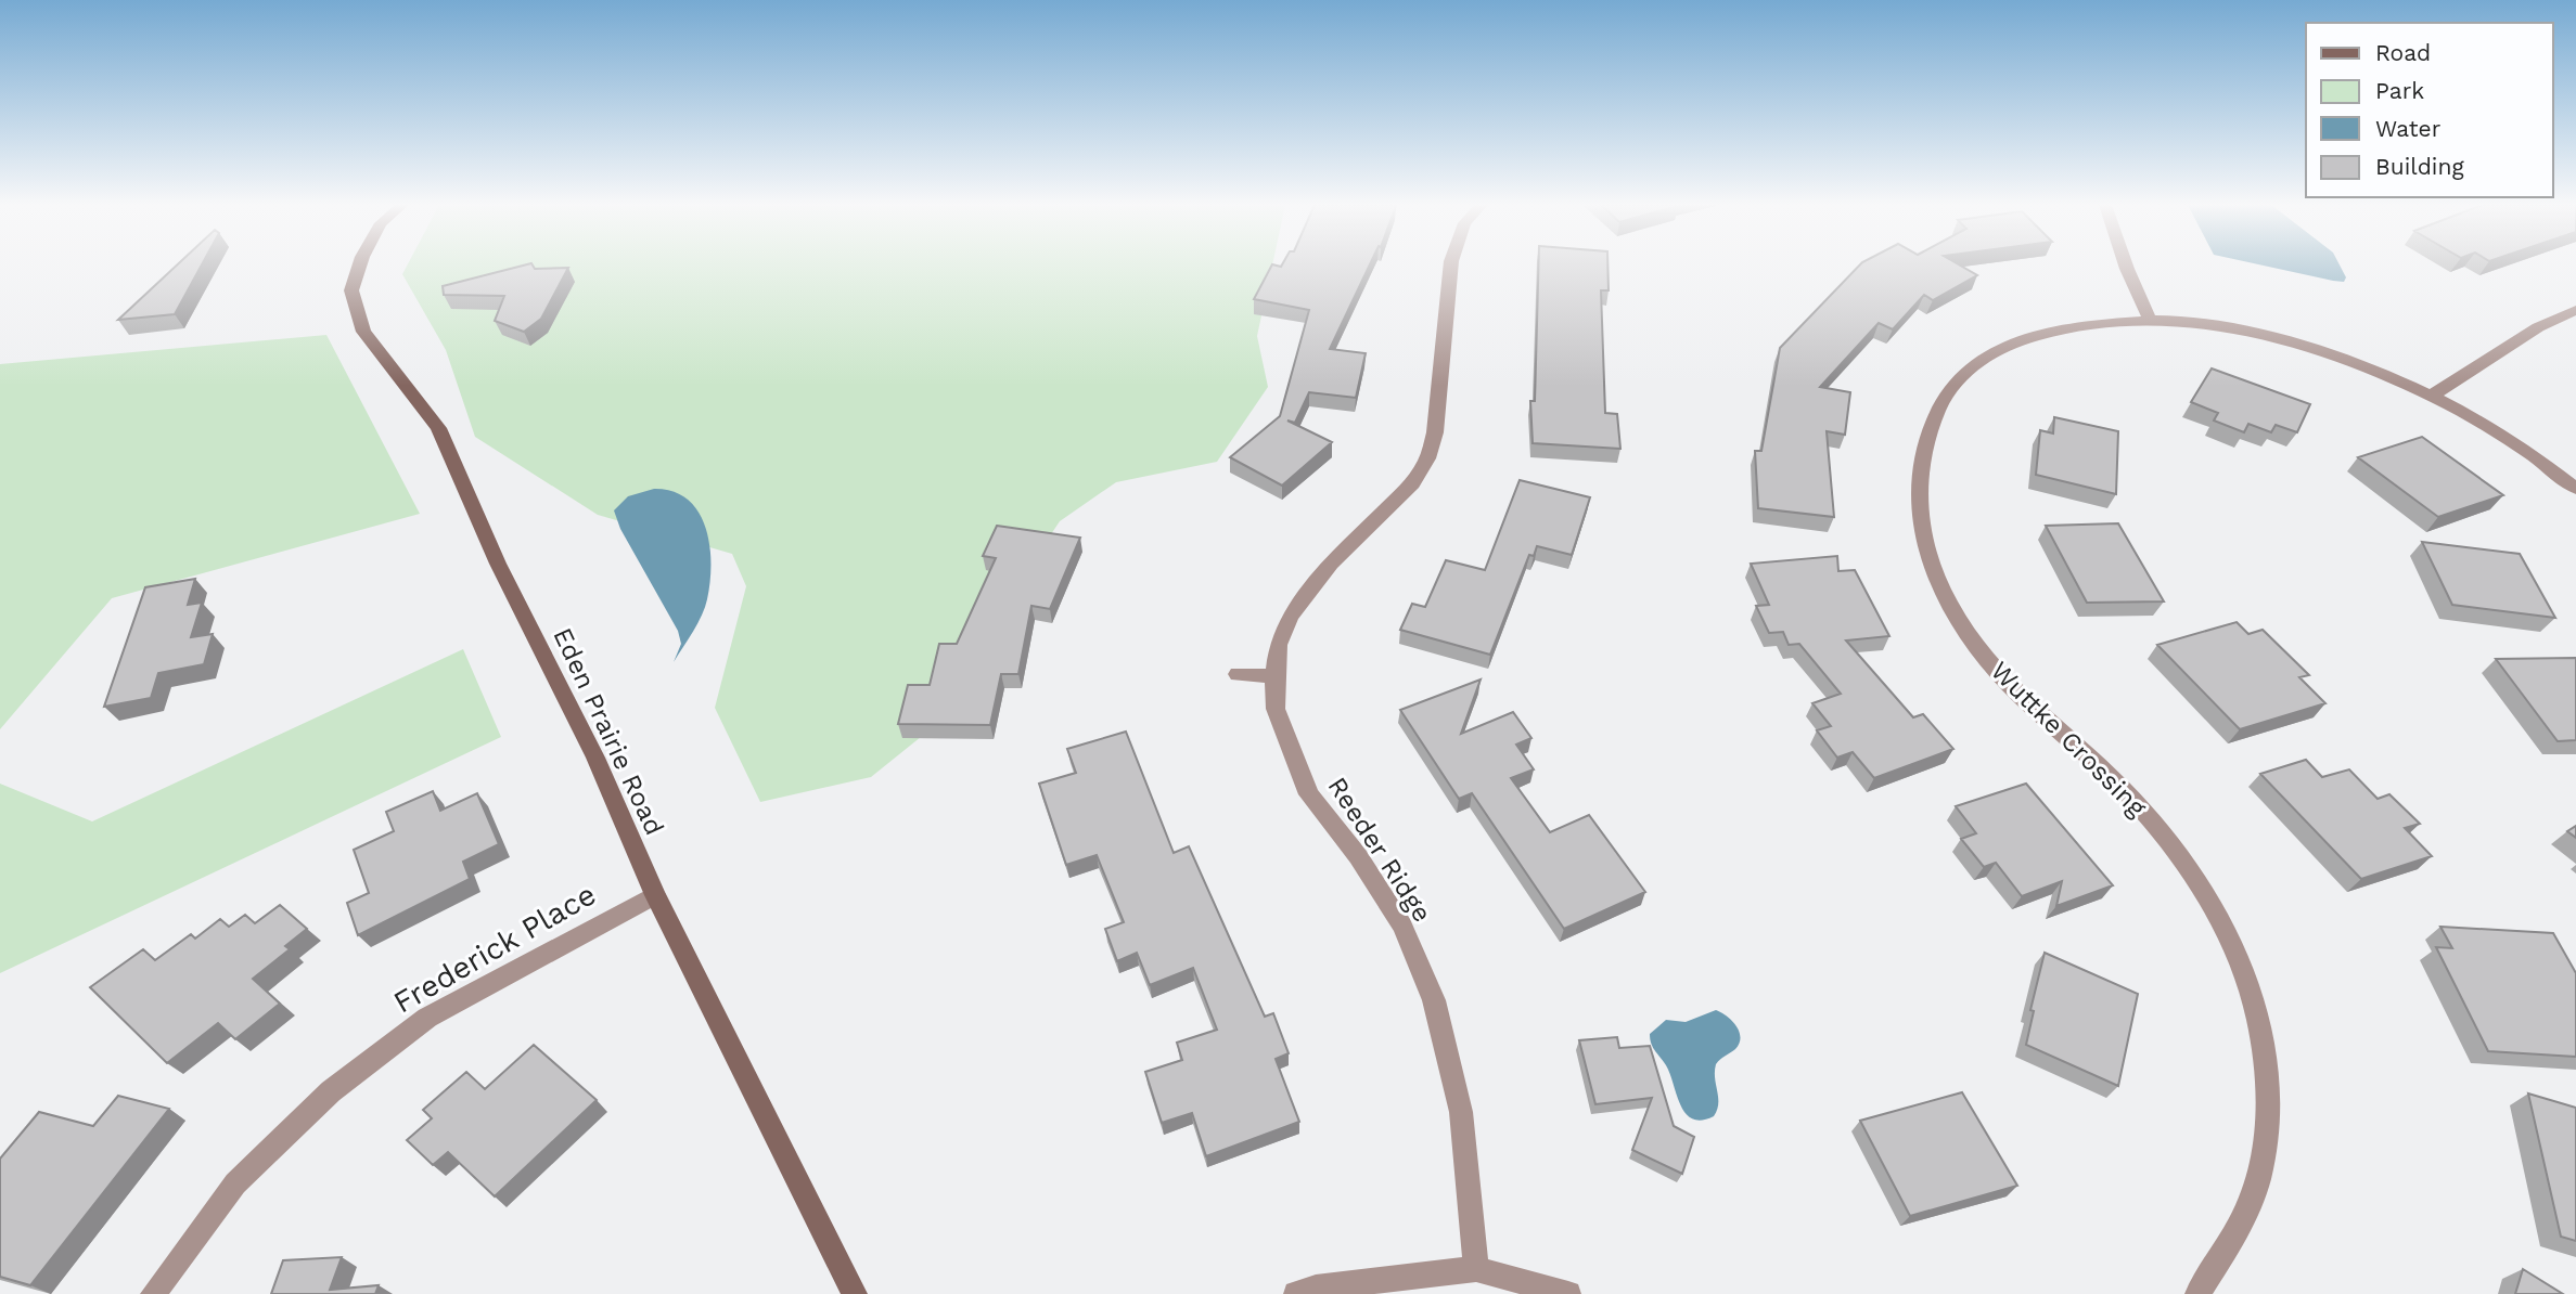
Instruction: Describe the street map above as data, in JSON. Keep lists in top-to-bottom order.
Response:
{
  "streets": {
    "street": [
      "Eden Prairie Road",
      "Wuttke Crossing",
      "Reeder Ridge",
      "Frederick Place"
    ]
  },
  "crossings": [
    ["Eden Prairie Road", "Frederick Place"]
  ],
  "legend": [
    "Road",
    "Park",
    "Water",
    "Building"
  ]
}
